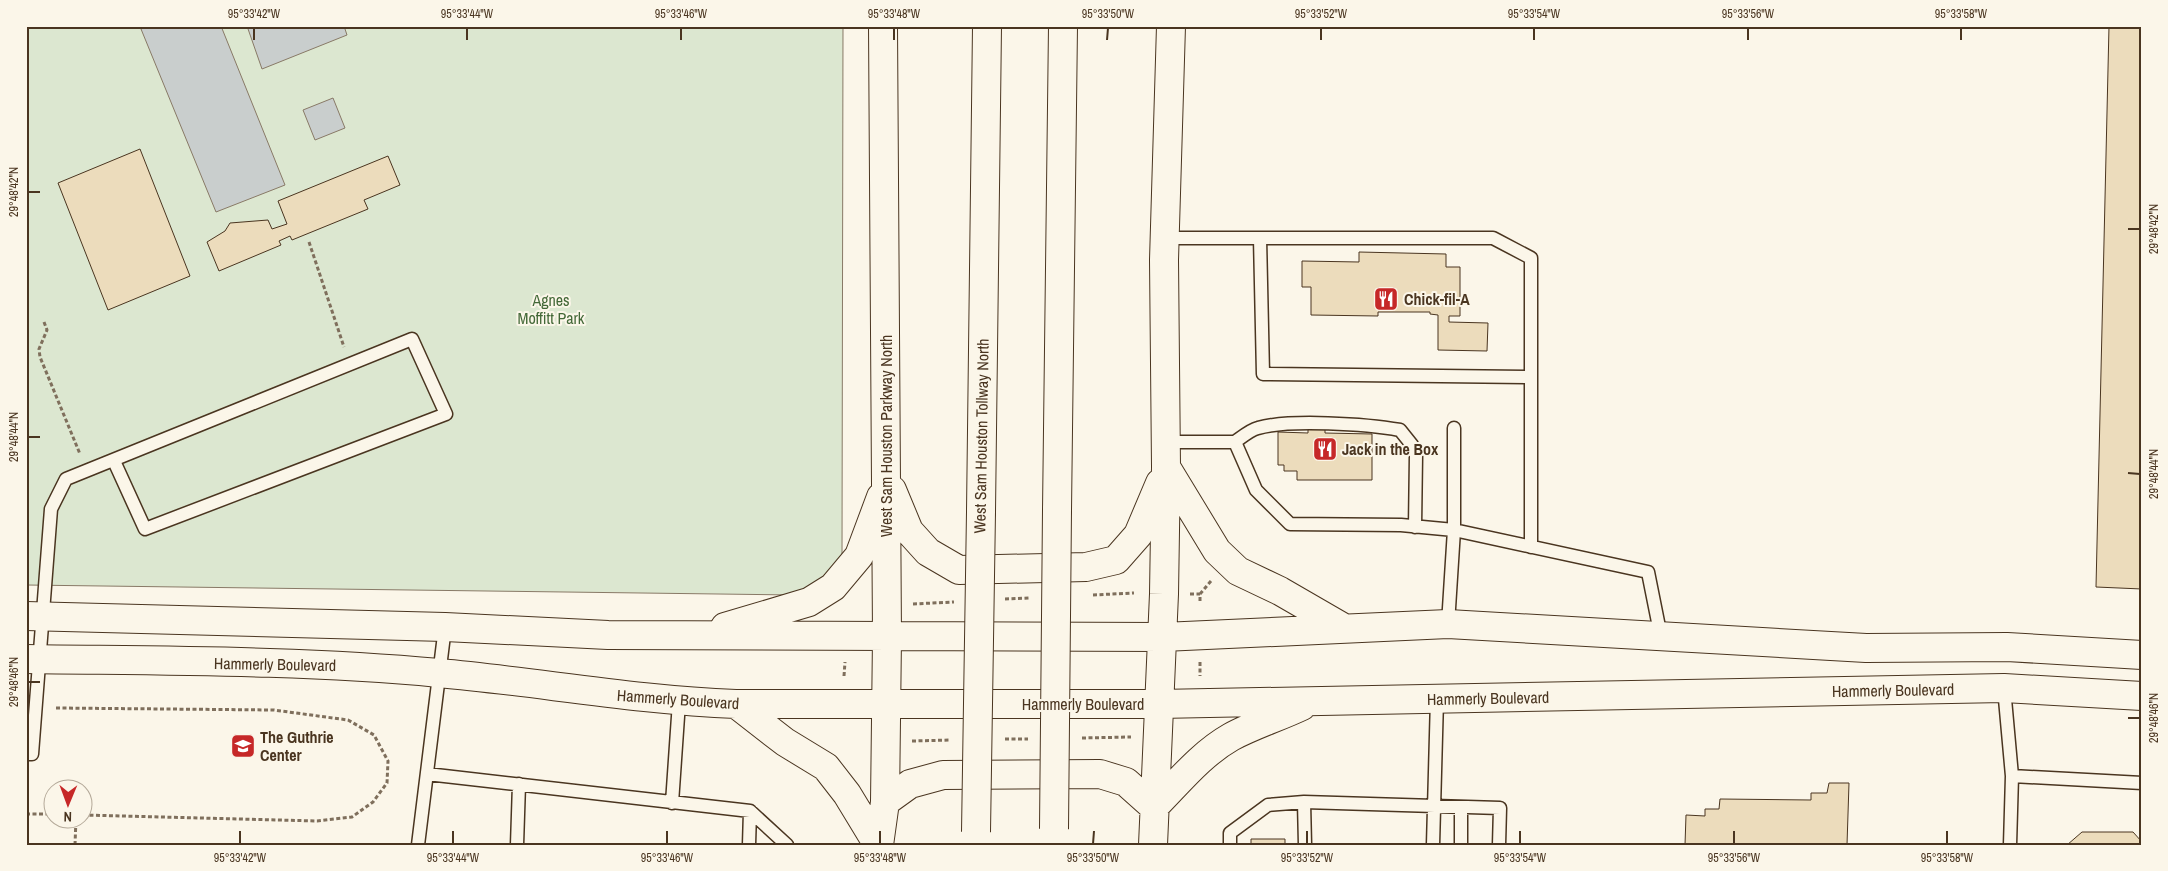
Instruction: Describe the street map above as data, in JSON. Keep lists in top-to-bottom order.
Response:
{
  "streets": {
    "main road": ["West Sam Houston Parkway North", "West Sam Houston Tollway North", "Hammerly Boulevard"]
  },
  "crossings": [
    ["West Sam Houston Parkway North", "Hammerly Boulevard"]
  ],
  "parks": ["Agnes Moffitt Park"],
  "places": {
    "restaurant": ["Chick-fil-A", "Jack in the Box"],
    "school or university": ["The Guthrie Center"]
  },
  "north": "bottom",
  "coordinates": [
    "95°33'42\"W",
    "95°33'44\"W",
    "95°33'46\"W",
    "95°33'48\"W",
    "95°33'50\"W",
    "95°33'52\"W",
    "95°33'54\"W",
    "95°33'56\"W",
    "95°33'58\"W",
    "29°48'42\"N",
    "29°48'44\"N",
    "29°48'46\"N"
  ]
}
